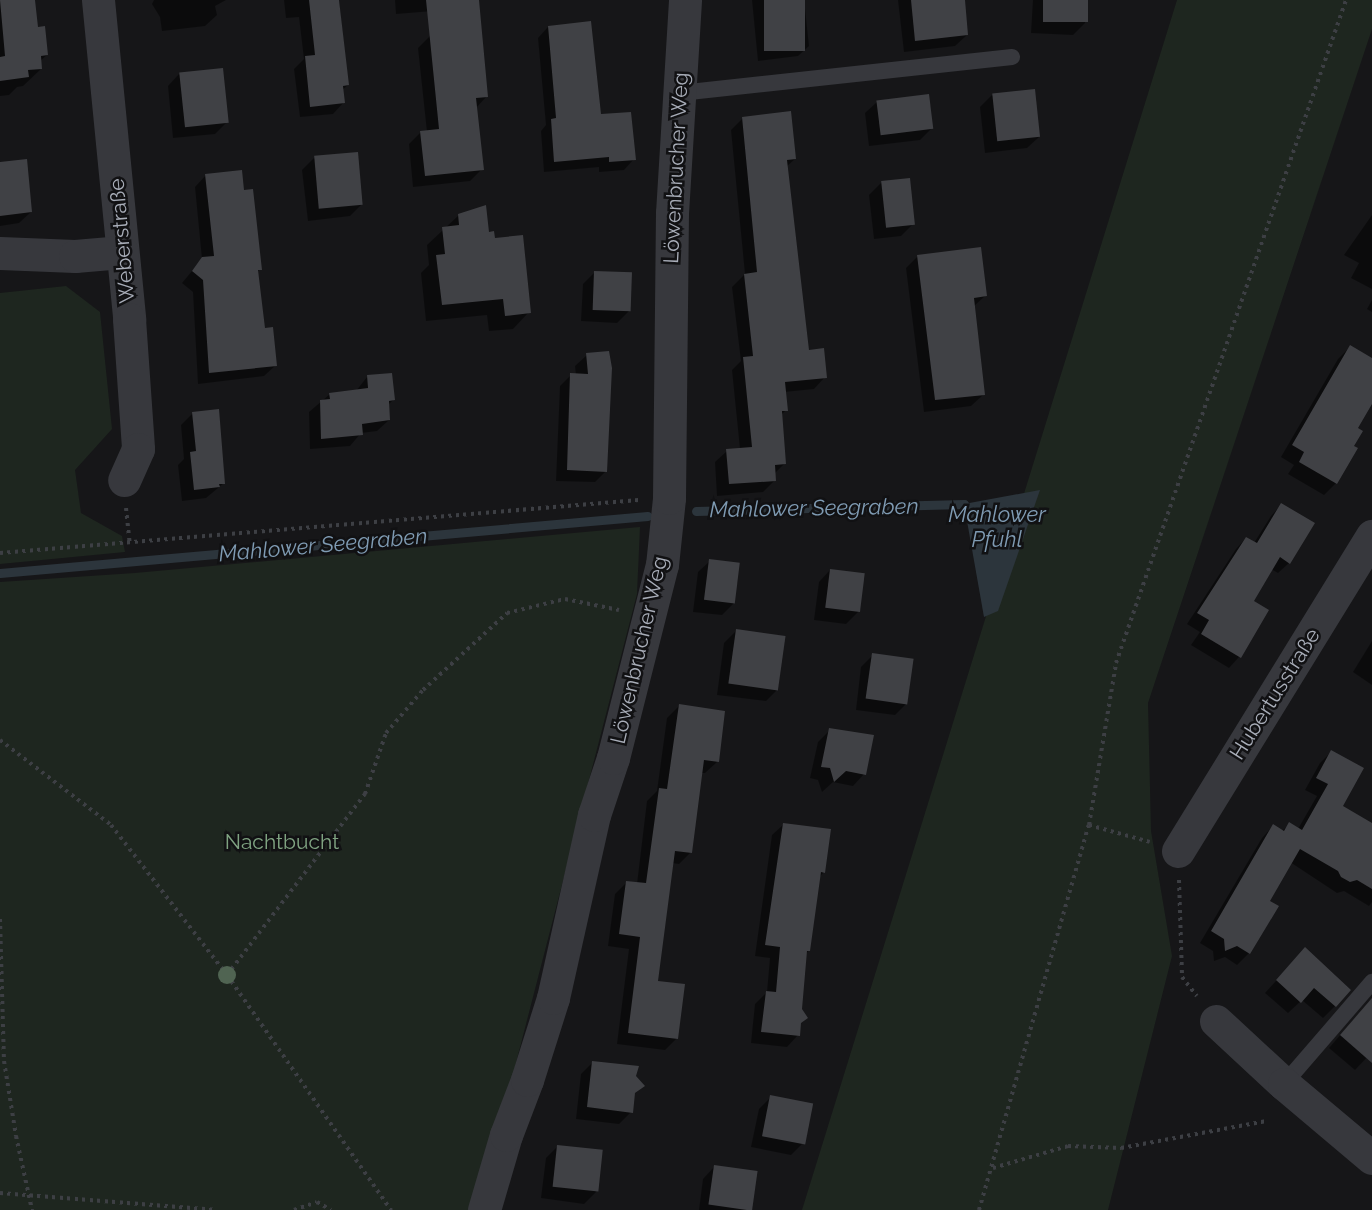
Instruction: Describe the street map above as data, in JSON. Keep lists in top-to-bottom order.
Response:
{
  "streets": {
    "street": ["Löwenbrucher Weg", "Weberstraße", "Hubertusstraße"]
  },
  "water": ["Mahlower Seegraben", "Mahlower Pfuhl"],
  "parks": ["Nachtbucht"]
}
